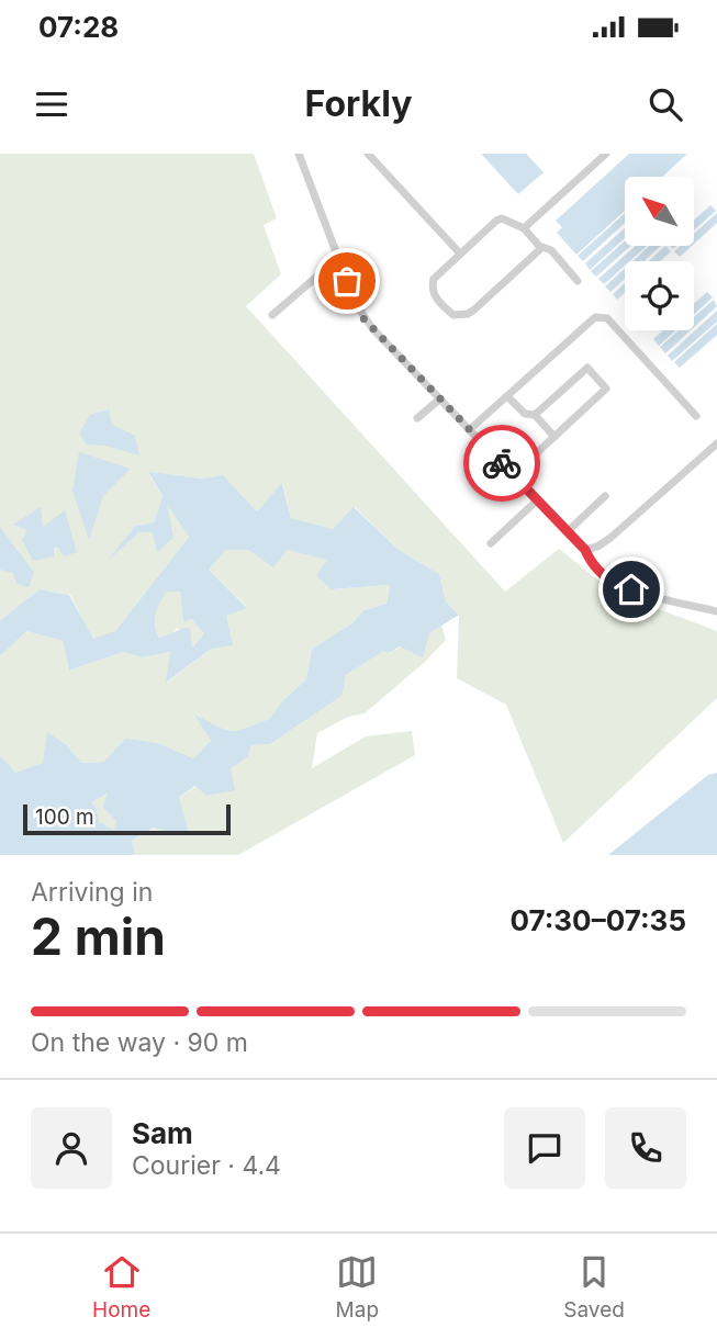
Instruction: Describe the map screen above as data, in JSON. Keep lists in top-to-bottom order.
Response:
{
  "scale_bar": "100 m",
  "north": "top left",
  "page": {
    "status": "07:28",
    "header": "Forkly",
    "scale": "100 m",
    "heading": ["2 min", "Arriving in", "07:30–07:35"],
    "panel": ["Sam", "Courier · 4.4"],
    "bar": "On the way · 90 m",
    "tabs": ["Home", "Map", "Saved"]
  }
}
